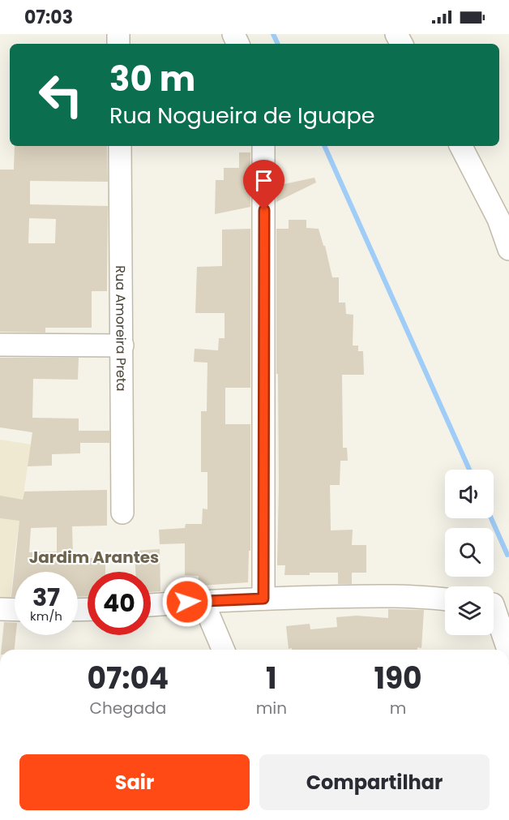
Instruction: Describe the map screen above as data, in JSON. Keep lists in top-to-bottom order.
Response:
{
  "streets": {
    "street": ["Rua Amoreira Preta"]
  },
  "districts": ["Jardim Arantes"],
  "page": {
    "status": "07:03",
    "turn": ["30 m", "Rua Nogueira de Iguape"],
    "speed": "37 km/h",
    "limit": "40",
    "eta": [
      "07:04",
      "Chegada",
      "1",
      "min",
      "190",
      "m"
    ],
    "buttons": ["Sair", "Compartilhar"]
  }
}
